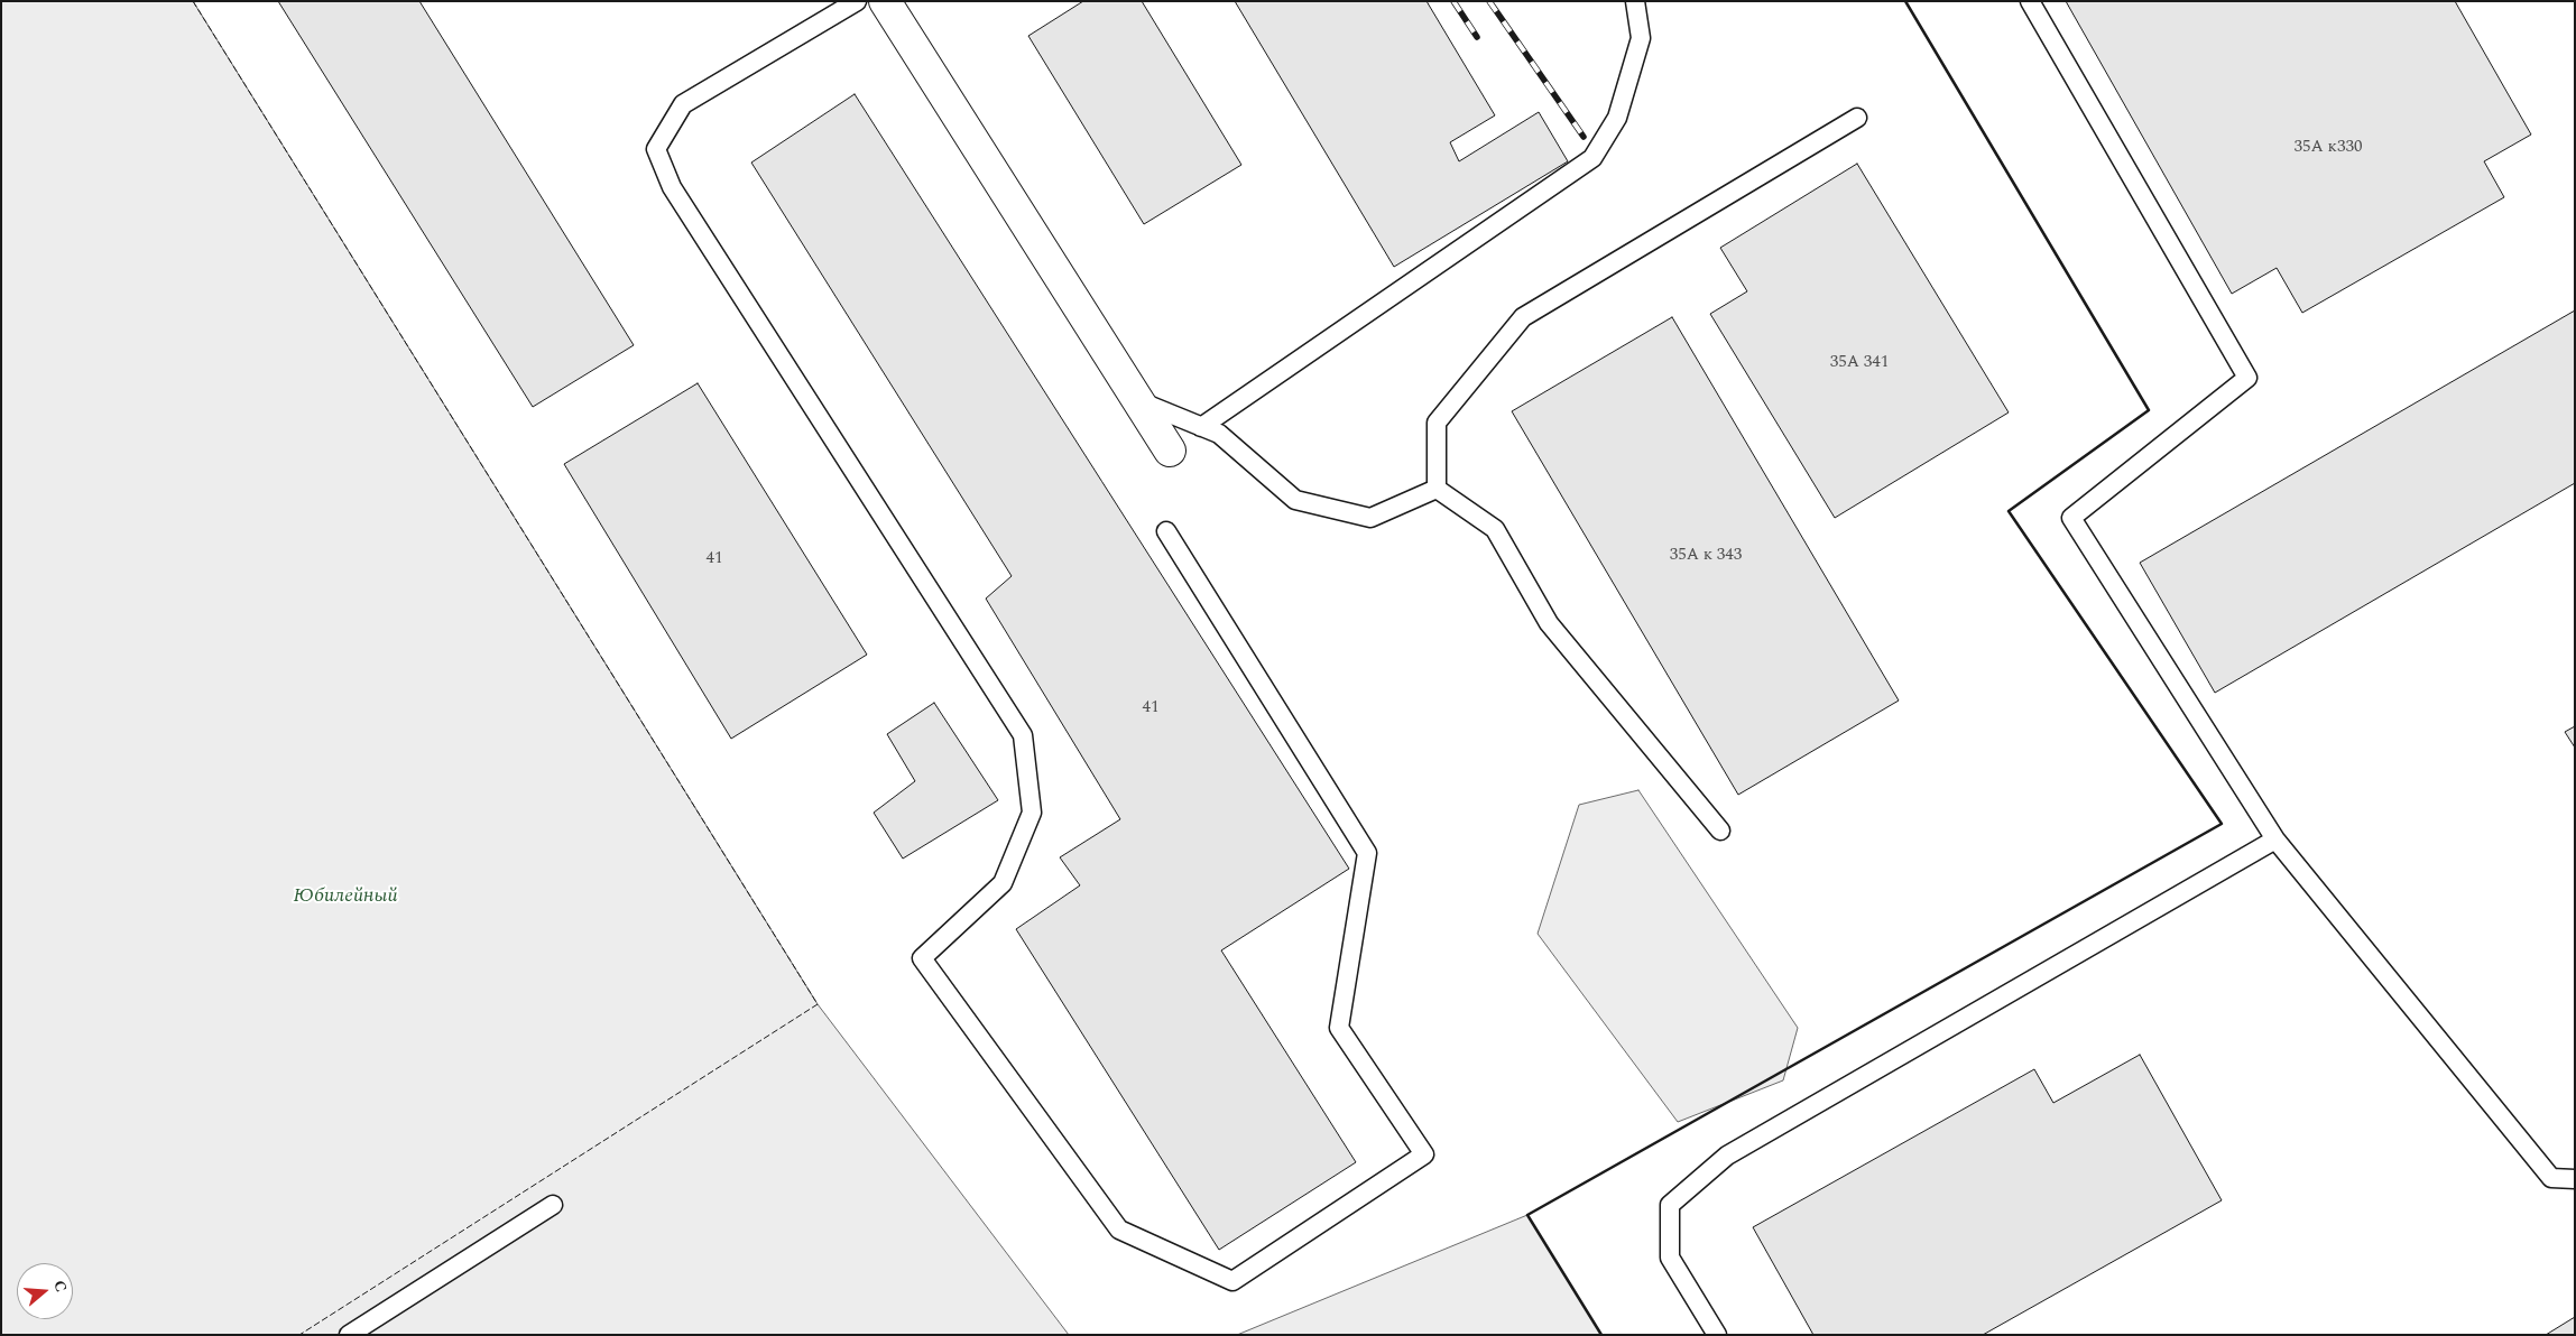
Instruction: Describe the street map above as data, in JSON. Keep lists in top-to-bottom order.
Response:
{
  "parks": ["Юбилейный"],
  "house_numbers": [
    "35А к330",
    "35А 341",
    "35А к 343",
    "41",
    "41"
  ],
  "north": "right"
}
